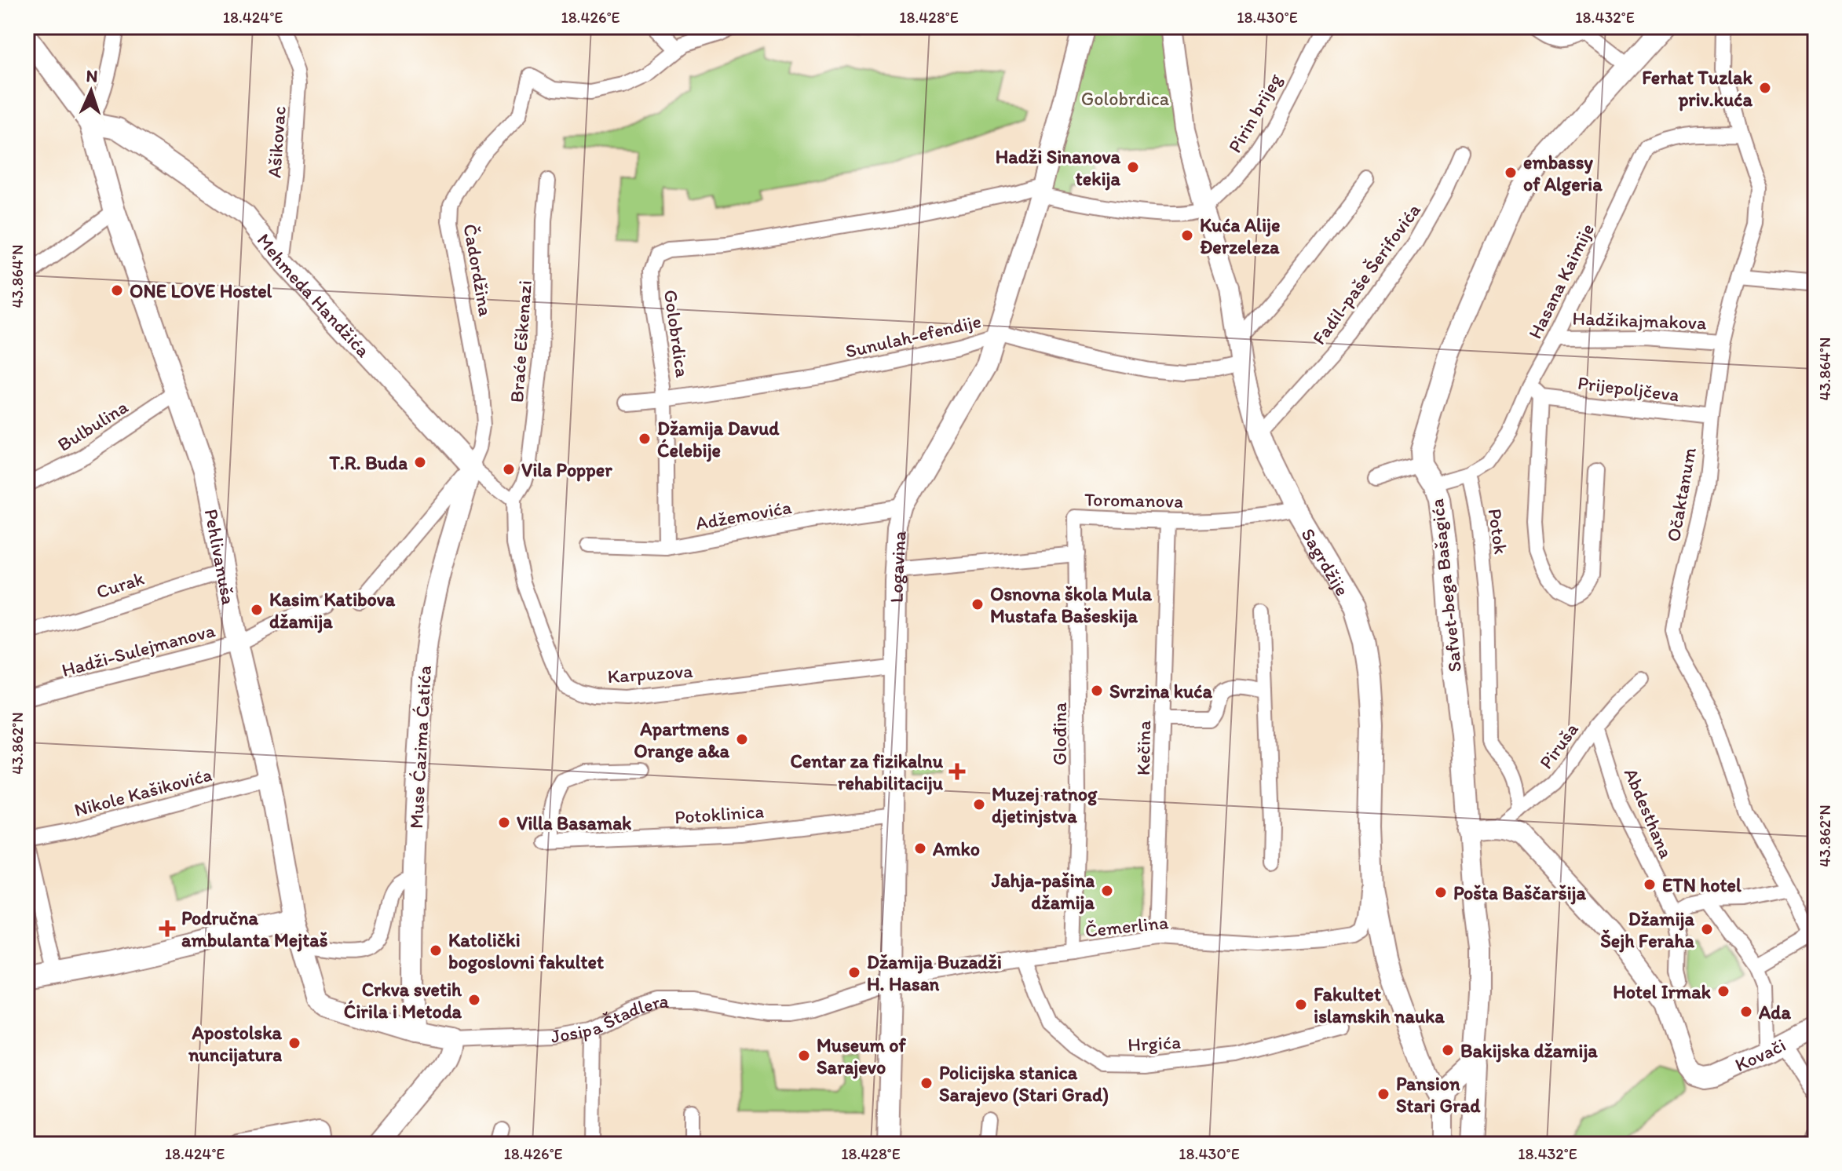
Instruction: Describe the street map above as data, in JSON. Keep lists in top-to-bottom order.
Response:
{
  "streets": {
    "street": [
      "Pirin brijeg",
      "Ašikovac",
      "Čadordžina",
      "Fadil-paše Šerifovića",
      "Hasana Kaimije",
      "Mehmeda Handžića",
      "Hadžikajmakova",
      "Golobrdica",
      "Sunulah-efendije",
      "Braće Eškenazi",
      "Prijepoljčeva",
      "Bulbulina",
      "Očaktanum",
      "Toromanova",
      "Adžemovića",
      "Potok",
      "Pehlivanuša",
      "Sagrdžije",
      "Logavina",
      "Curak",
      "Safvet-bega Bašagića",
      "Hadži-Sulejmanova",
      "Karpuzova",
      "Glođina",
      "Piruša",
      "Muse Ćazima Ćatića",
      "Kečina",
      "Nikole Kašikovića",
      "Abdesthana",
      "Potoklinica",
      "Čemerlina",
      "Josipa Štadlera",
      "Hrgića",
      "Kovači"
    ]
  },
  "crossings": [
    ["Pirin brijeg", "Sagrdžije"],
    ["Ašikovac", "Mehmeda Handžića"],
    ["Čadordžina", "Mehmeda Handžića"],
    ["Čadordžina", "Muse Ćazima Ćatića"],
    ["Fadil-paše Šerifovića", "Sagrdžije"],
    ["Hasana Kaimije", "Hadžikajmakova"],
    ["Hasana Kaimije", "Očaktanum"],
    ["Hasana Kaimije", "Potok"],
    ["Hasana Kaimije", "Safvet-bega Bašagića"],
    ["Mehmeda Handžića", "Braće Eškenazi"],
    ["Mehmeda Handžića", "Pehlivanuša"],
    ["Mehmeda Handžića", "Karpuzova"],
    ["Mehmeda Handžića", "Muse Ćazima Ćatića"],
    ["Hadžikajmakova", "Očaktanum"],
    ["Golobrdica", "Sunulah-efendije"],
    ["Golobrdica", "Adžemovića"],
    ["Golobrdica", "Logavina"],
    ["Sunulah-efendije", "Sagrdžije"],
    ["Sunulah-efendije", "Logavina"],
    ["Braće Eškenazi", "Karpuzova"],
    ["Prijepoljčeva", "Očaktanum"],
    ["Bulbulina", "Pehlivanuša"],
    ["Toromanova", "Sagrdžije"],
    ["Toromanova", "Glođina"],
    ["Toromanova", "Kečina"],
    ["Adžemovića", "Logavina"],
    ["Potok", "Piruša"],
    ["Pehlivanuša", "Curak"],
    ["Pehlivanuša", "Hadži-Sulejmanova"],
    ["Pehlivanuša", "Muse Ćazima Ćatića"],
    ["Pehlivanuša", "Nikole Kašikovića"],
    ["Sagrdžije", "Čemerlina"],
    ["Logavina", "Karpuzova"],
    ["Logavina", "Potoklinica"],
    ["Logavina", "Čemerlina"],
    ["Logavina", "Josipa Štadlera"],
    ["Glođina", "Čemerlina"],
    ["Piruša", "Abdesthana"],
    ["Piruša", "Kovači"],
    ["Kečina", "Čemerlina"],
    ["Čemerlina", "Josipa Štadlera"],
    ["Čemerlina", "Hrgića"]
  ],
  "parks": ["Golobrdica"],
  "places": {
    "other": [
      "Ferhat Tuzlak priv.kuća",
      "Hadži Sinanova tekija",
      "embassy of Algeria",
      "Kuća Alije Đerzeleza",
      "ONE LOVE Hostel",
      "Džamija Davud Ćelebije",
      "T.R. Buda",
      "Vila Popper",
      "Osnovna škola Mula Mustafa Bašeskija",
      "Kasim Katibova džamija",
      "Svrzina kuća",
      "Apartmens Orange a&a",
      "Muzej ratnog djetinjstva",
      "Villa Basamak",
      "Amko",
      "ETN hotel",
      "Jahja-pašina džamija",
      "Pošta Baščaršija",
      "Džamija Šejh Feraha",
      "Katolički bogoslovni fakultet",
      "Džamija Buzadži H. Hasan",
      "Hotel Irmak",
      "Crkva svetih Ćirila i Metoda",
      "Fakultet islamskih nauka",
      "Ada",
      "Apostolska nuncijatura",
      "Bakijska džamija",
      "Museum of Sarajevo",
      "Policijska stanica Sarajevo (Stari Grad)",
      "Pansion Stari Grad"
    ],
    "health": ["Centar za fizikalnu rehabilitaciju", "Područna ambulanta Mejtaš"]
  },
  "north": "top",
  "coordinates": [
    "18.424°E",
    "18.426°E",
    "18.428°E",
    "18.430°E",
    "18.432°E",
    "43.864°N",
    "43.862°N"
  ]
}
